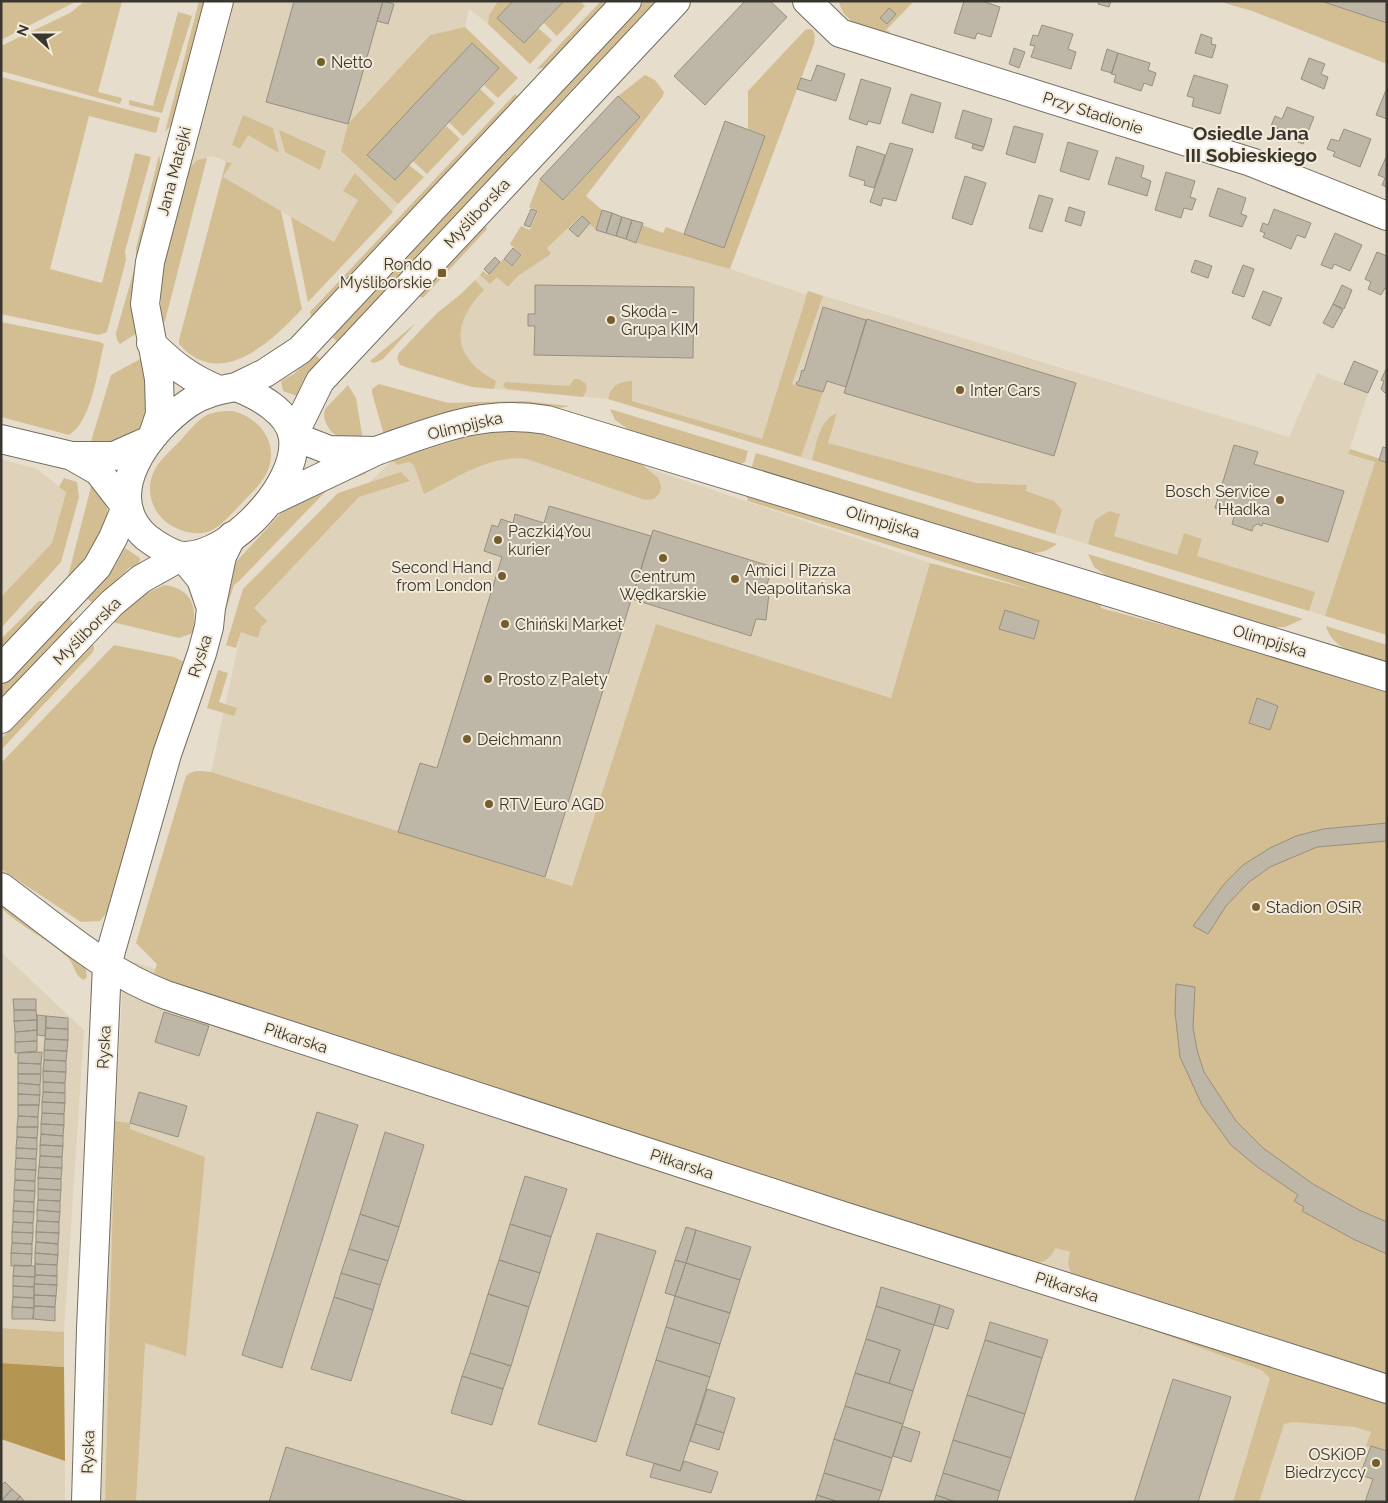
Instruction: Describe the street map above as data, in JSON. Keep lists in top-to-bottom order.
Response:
{
  "streets": {
    "street": [
      "Przy Stadionie",
      "Jana Matejki",
      "Myśliborska",
      "Olimpijska",
      "Ryska",
      "Piłkarska"
    ]
  },
  "crossings": [
    ["Jana Matejki", "Myśliborska"],
    ["Jana Matejki", "Olimpijska"],
    ["Jana Matejki", "Ryska"],
    ["Myśliborska", "Olimpijska"],
    ["Myśliborska", "Ryska"],
    ["Olimpijska", "Ryska"],
    ["Ryska", "Piłkarska"]
  ],
  "districts": ["Osiedle Jana III Sobieskiego"],
  "places": {
    "other": [
      "Netto",
      "Skoda - Grupa KIM",
      "Inter Cars",
      "Bosch Service Hładka",
      "Paczki4You kurier",
      "Centrum Wędkarskie",
      "Second Hand from London",
      "Amici | Pizza Neapolitańska",
      "Chiński Market",
      "Prosto z Palety",
      "Deichmann",
      "RTV Euro AGD",
      "Stadion OSiR",
      "OSKiOP Biedrzyccy"
    ],
    "transit": ["Rondo Myśliborskie"]
  },
  "north": "left"
}
